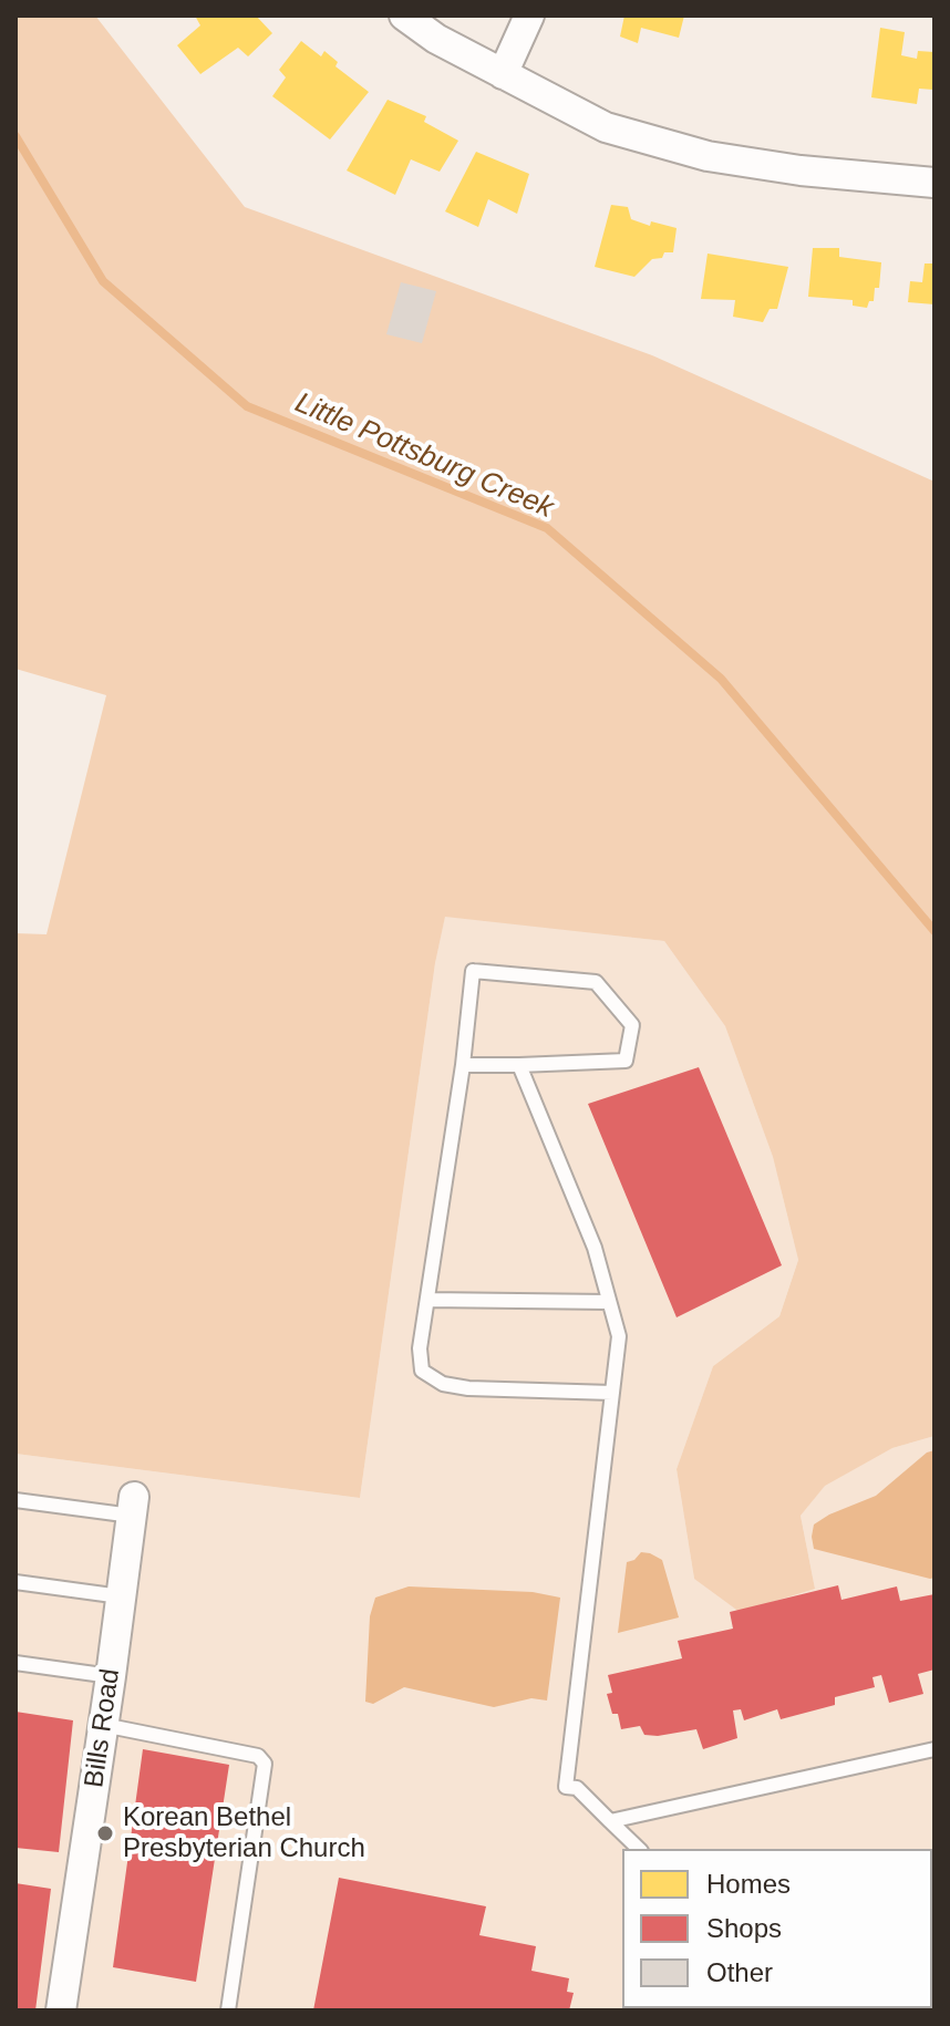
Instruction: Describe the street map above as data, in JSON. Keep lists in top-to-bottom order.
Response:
{
  "streets": {
    "street": ["Bills Road"]
  },
  "water": ["Little Pottsburg Creek"],
  "places": ["Korean Bethel Presbyterian Church"],
  "legend": ["Homes", "Shops", "Other"]
}
